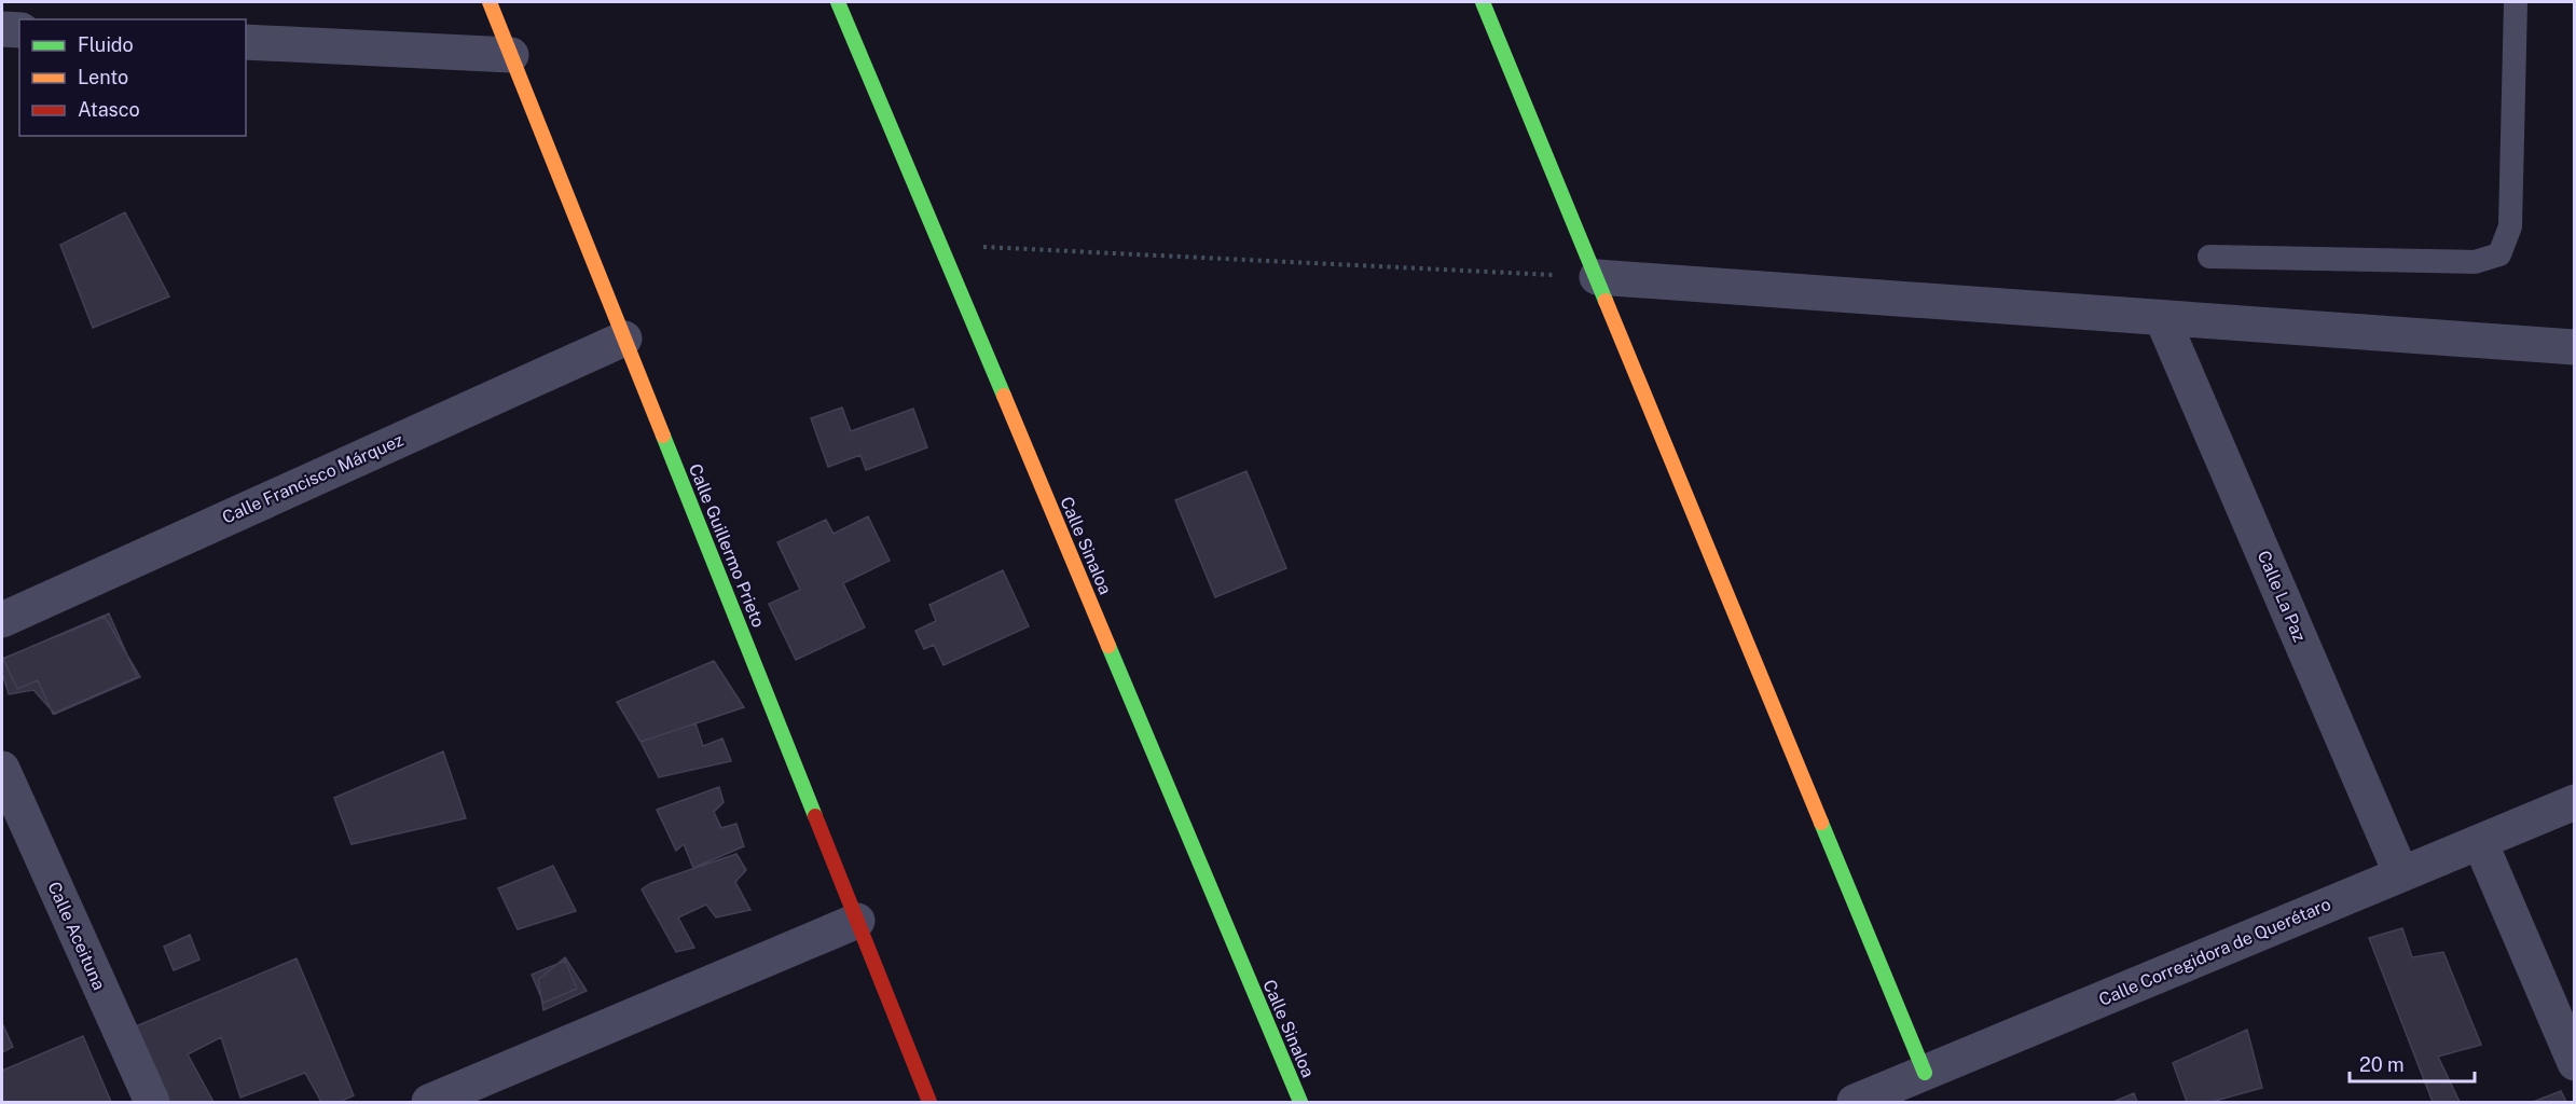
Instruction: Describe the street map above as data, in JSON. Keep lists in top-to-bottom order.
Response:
{
  "streets": {
    "street": [
      "Calle Francisco Márquez",
      "Calle Guillermo Prieto",
      "Calle Sinaloa",
      "Calle La Paz",
      "Calle Aceituna",
      "Calle Corregidora de Querétaro"
    ]
  },
  "crossings": [
    ["Calle Francisco Márquez", "Calle Guillermo Prieto"],
    ["Calle La Paz", "Calle Corregidora de Querétaro"]
  ],
  "legend": ["Fluido", "Lento", "Atasco"],
  "scale_bar": "20 m"
}
